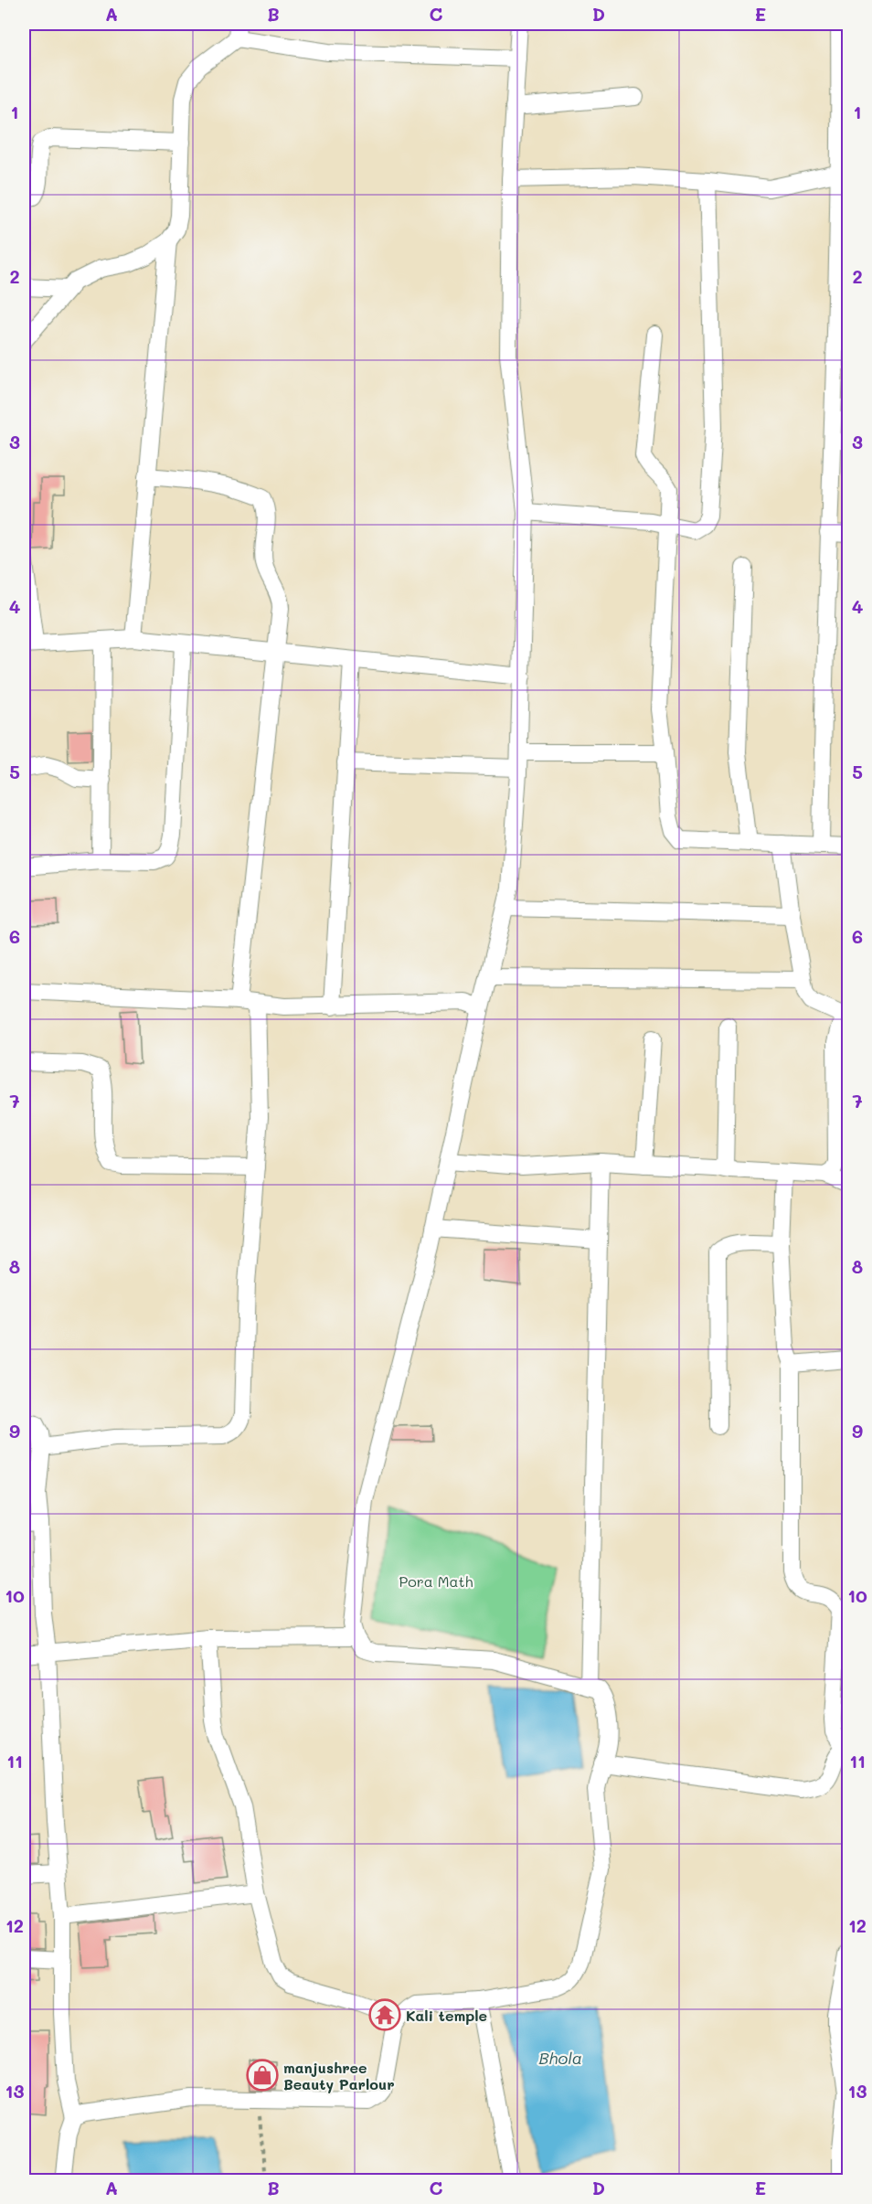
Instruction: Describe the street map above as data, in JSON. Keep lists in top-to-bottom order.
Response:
{
  "water": ["Bhola"],
  "parks": ["Pora Math"],
  "places": {
    "temple": ["Kali temple"],
    "shop": ["manjushree Beauty Parlour"]
  },
  "grid": {
    "columns": [
      "A",
      "B",
      "C",
      "D",
      "E"
    ],
    "rows": [
      "1",
      "2",
      "3",
      "4",
      "5",
      "6",
      "7",
      "8",
      "9",
      "10",
      "11",
      "12",
      "13"
    ]
  }
}
